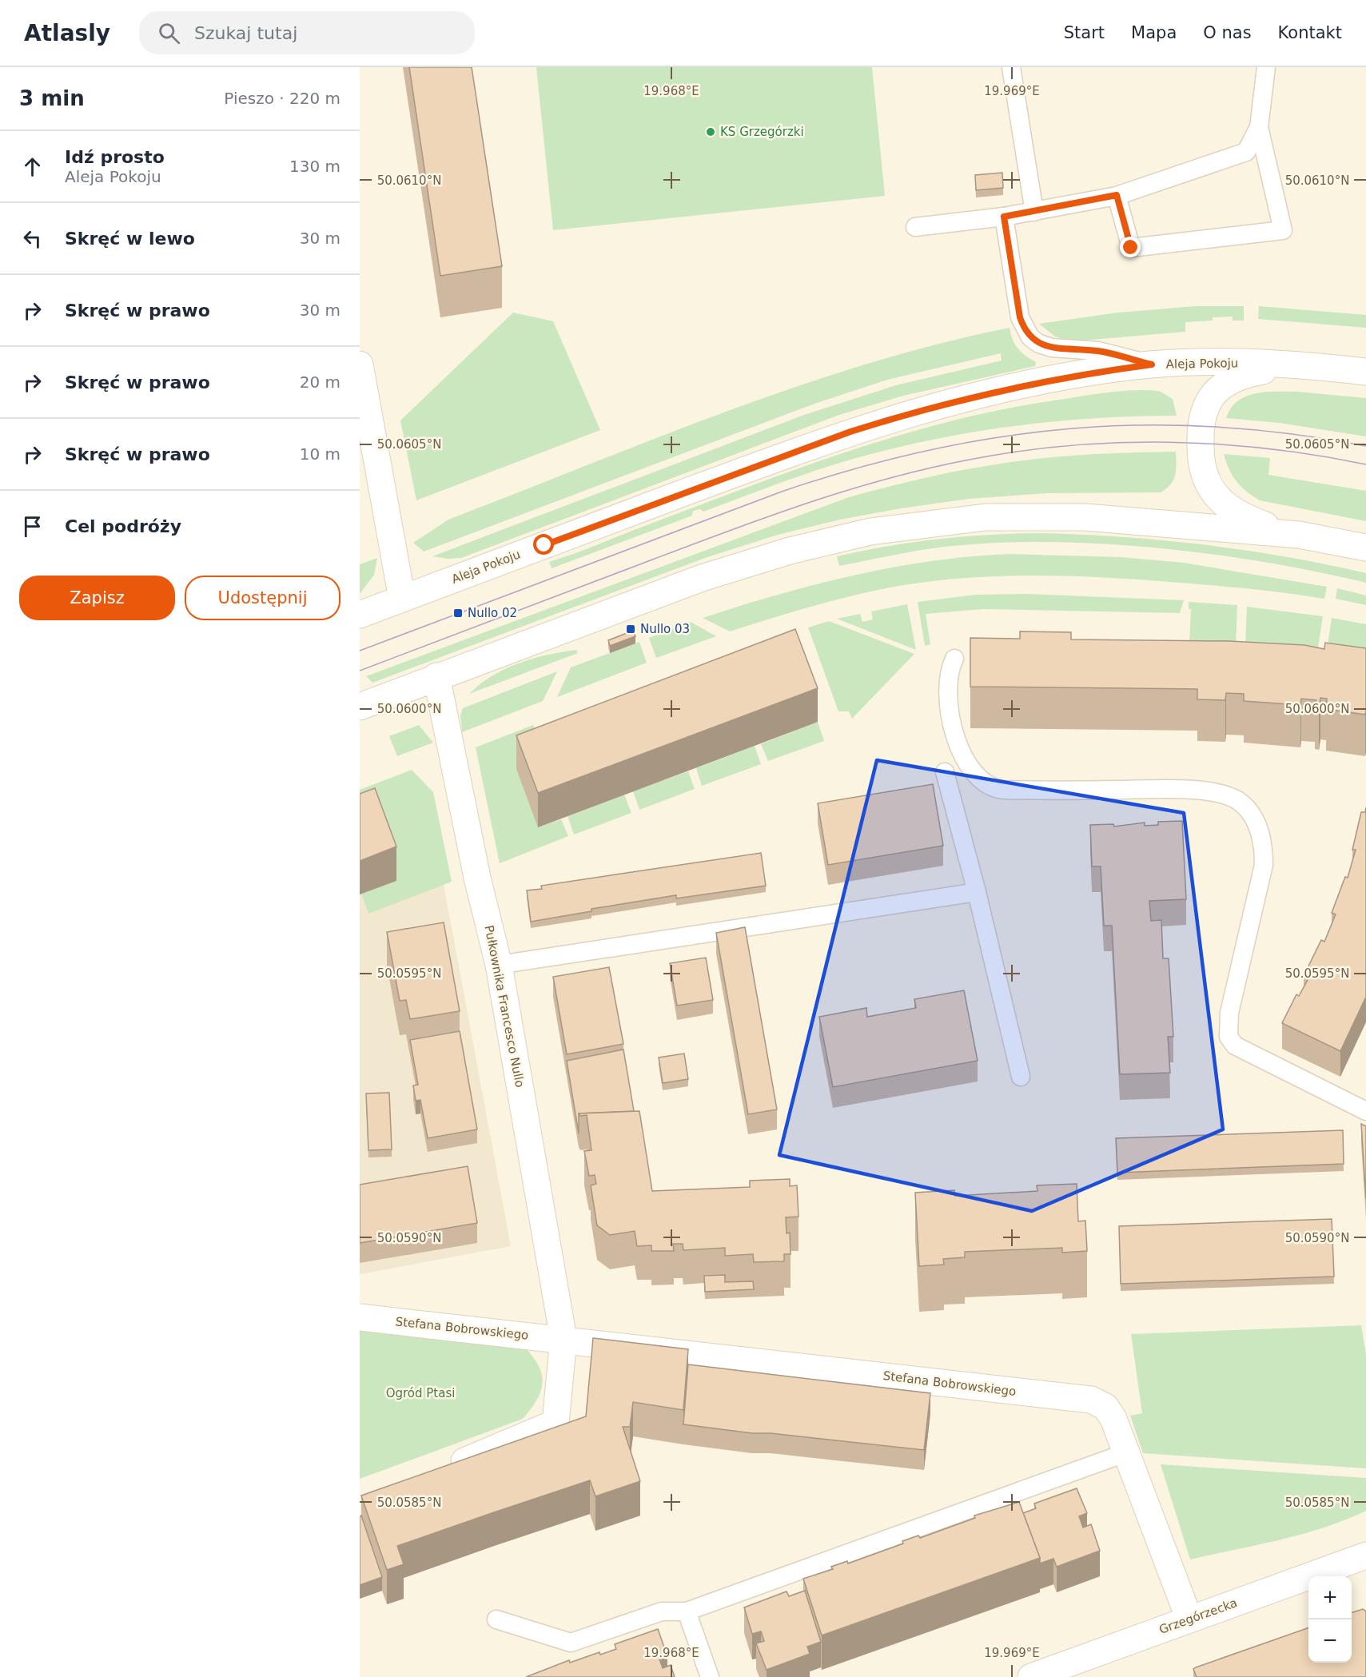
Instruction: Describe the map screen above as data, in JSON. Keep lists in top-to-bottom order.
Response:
{
  "streets": {
    "street": [
      "Aleja Pokoju",
      "Pułkownika Francesco Nullo",
      "Stefana Bobrowskiego",
      "Grzegórzecka"
    ]
  },
  "crossings": [
    ["Pułkownika Francesco Nullo", "Stefana Bobrowskiego"],
    ["Stefana Bobrowskiego", "Grzegórzecka"]
  ],
  "parks": ["Ogród Ptasi"],
  "places": {
    "other": ["KS Grzegórzki"],
    "transit": ["Nullo 02", "Nullo 03"]
  },
  "page": {
    "header": "Atlasly",
    "search": "Szukaj tutaj",
    "nav": [
      "Start",
      "Mapa",
      "O nas",
      "Kontakt"
    ],
    "heading": ["3 min", "Pieszo · 220 m"],
    "list": [
      ["Idź prosto", "Aleja Pokoju", "130 m"],
      ["Skręć w lewo", "30 m"],
      ["Skręć w prawo", "30 m"],
      ["Skręć w prawo", "20 m"],
      ["Skręć w prawo", "10 m"],
      "Cel podróży"
    ],
    "buttons": ["Zapisz", "Udostępnij"],
    "map_buttons": ["+", "−"]
  },
  "coordinates": [
    "19.968°E",
    "19.969°E",
    "50.0610°N",
    "50.0605°N",
    "50.0600°N",
    "50.0595°N",
    "50.0590°N",
    "50.0585°N"
  ]
}
